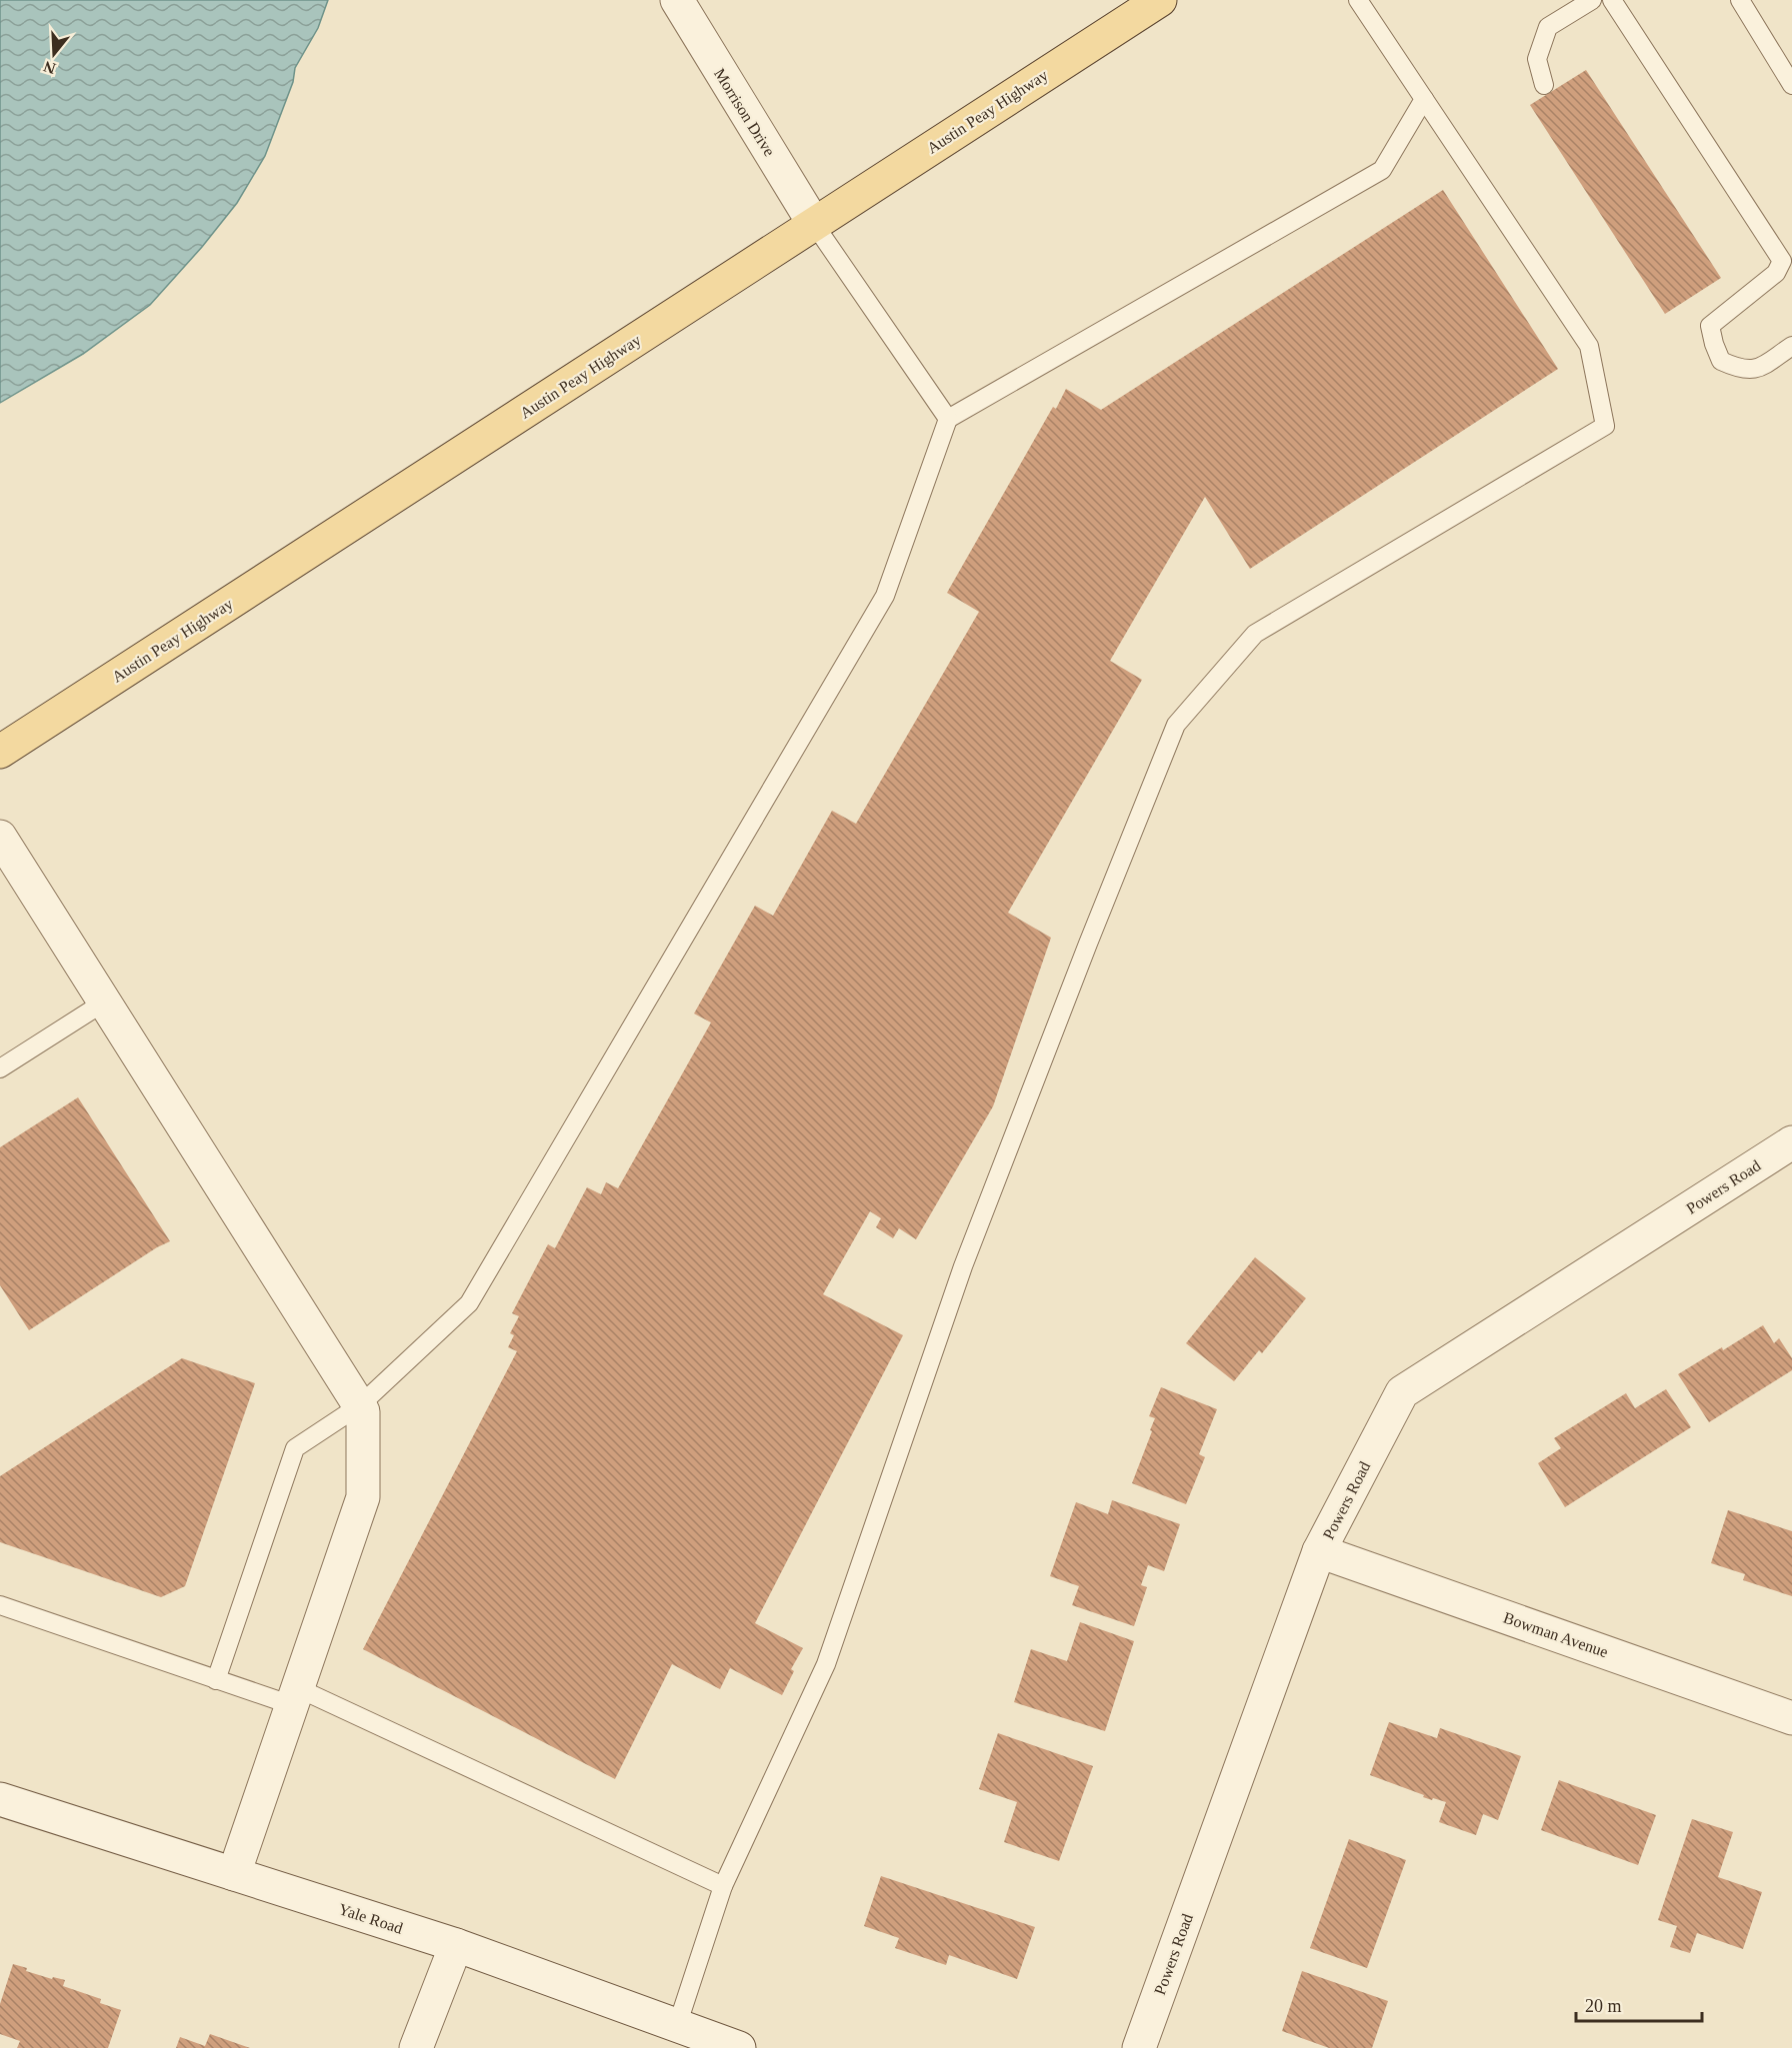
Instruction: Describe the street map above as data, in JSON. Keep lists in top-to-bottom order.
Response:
{
  "streets": {
    "main road": ["Austin Peay Highway"],
    "street": [
      "Morrison Drive",
      "Powers Road",
      "Bowman Avenue",
      "Yale Road"
    ]
  },
  "crossings": [
    ["Austin Peay Highway", "Morrison Drive"],
    ["Powers Road", "Bowman Avenue"]
  ],
  "scale_bar": "20 m",
  "north": "bottom"
}
